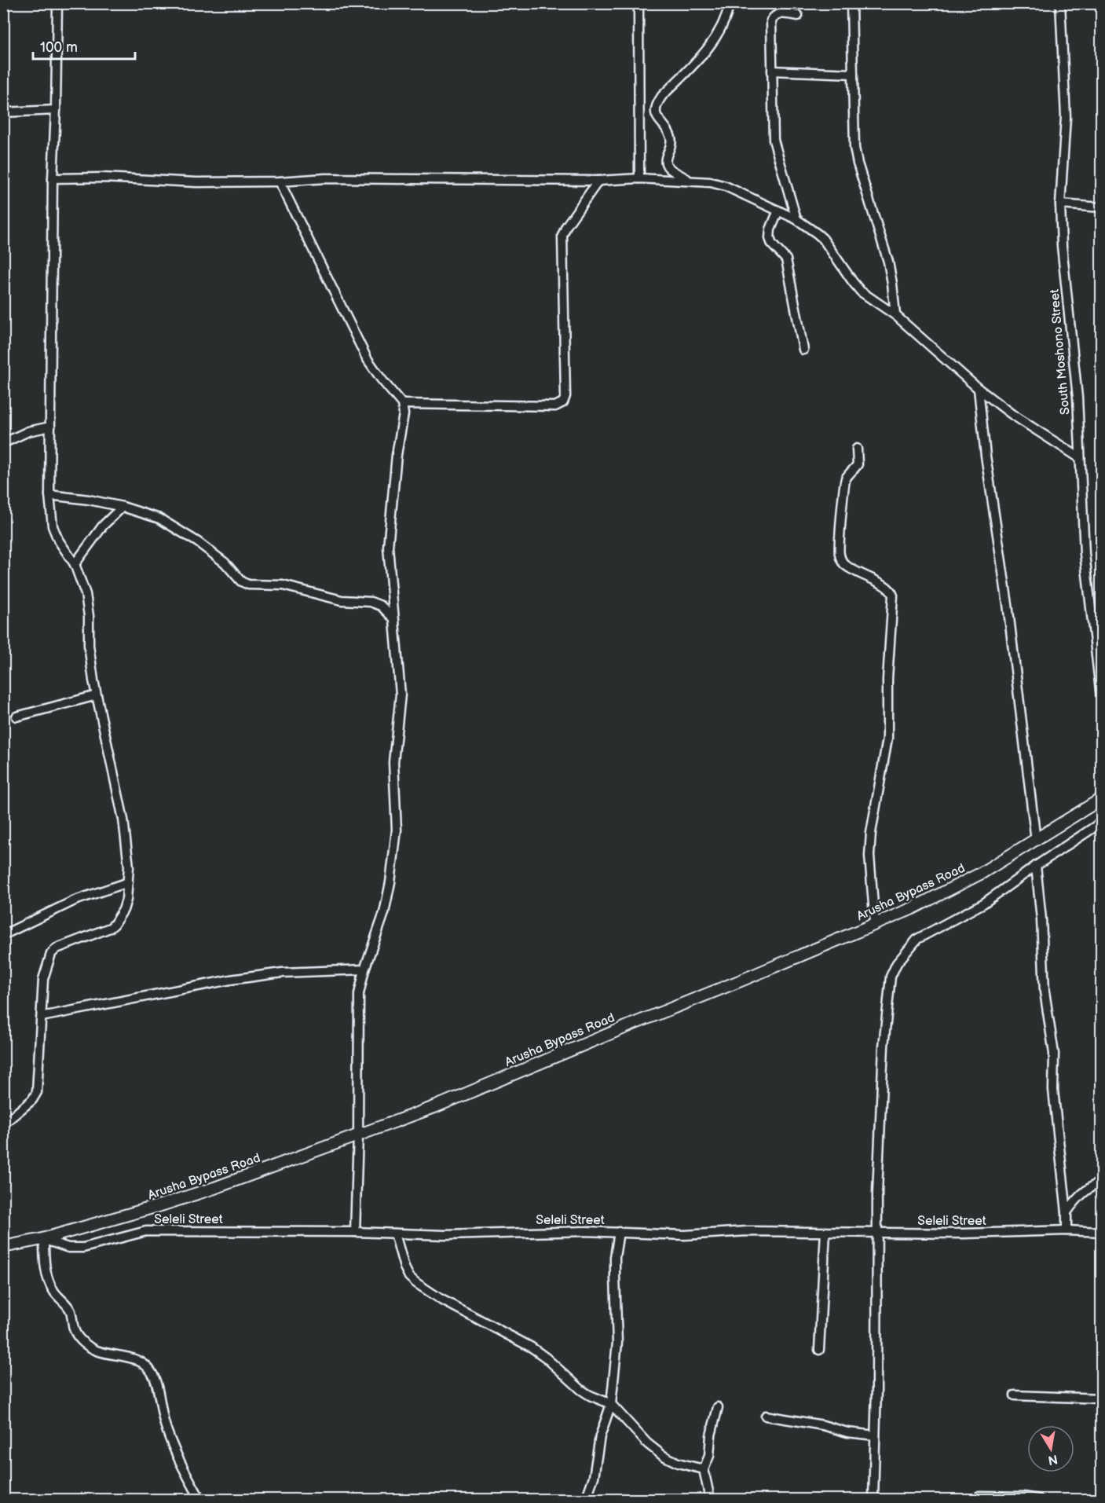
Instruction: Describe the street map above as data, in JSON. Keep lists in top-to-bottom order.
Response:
{
  "streets": {
    "main road": ["Arusha Bypass Road"],
    "street": ["South Moshono Street", "Seleli Street"]
  },
  "crossings": [
    ["Arusha Bypass Road", "Seleli Street"]
  ],
  "scale_bar": "100 m",
  "north": "bottom"
}
